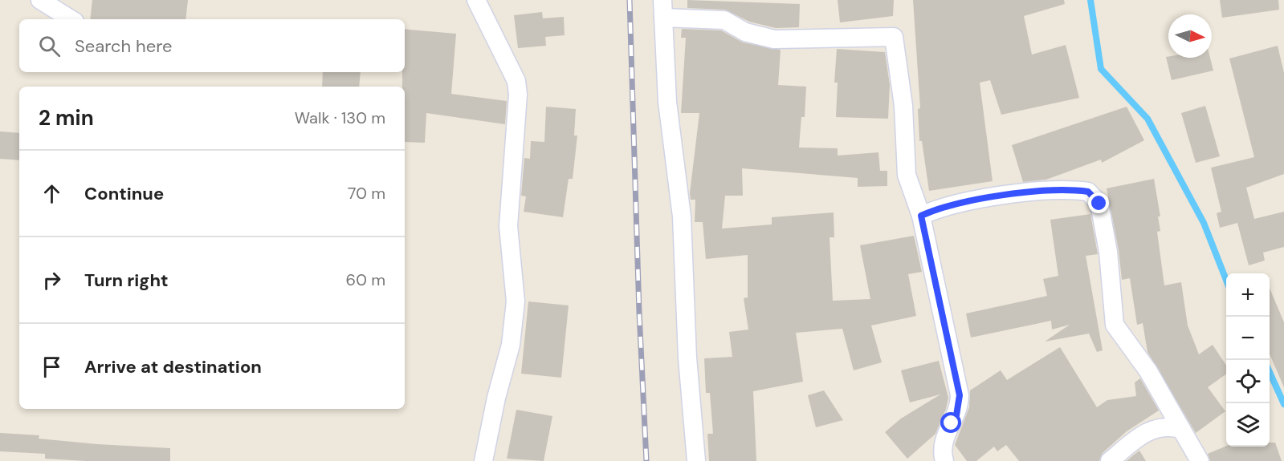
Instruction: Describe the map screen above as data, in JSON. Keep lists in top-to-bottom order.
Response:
{
  "north": "right",
  "page": {
    "search": "Search here",
    "heading": ["2 min", "Walk · 130 m"],
    "list": [
      ["Continue", "70 m"],
      ["Turn right", "60 m"],
      "Arrive at destination"
    ],
    "map_buttons": ["+", "−"]
  }
}
